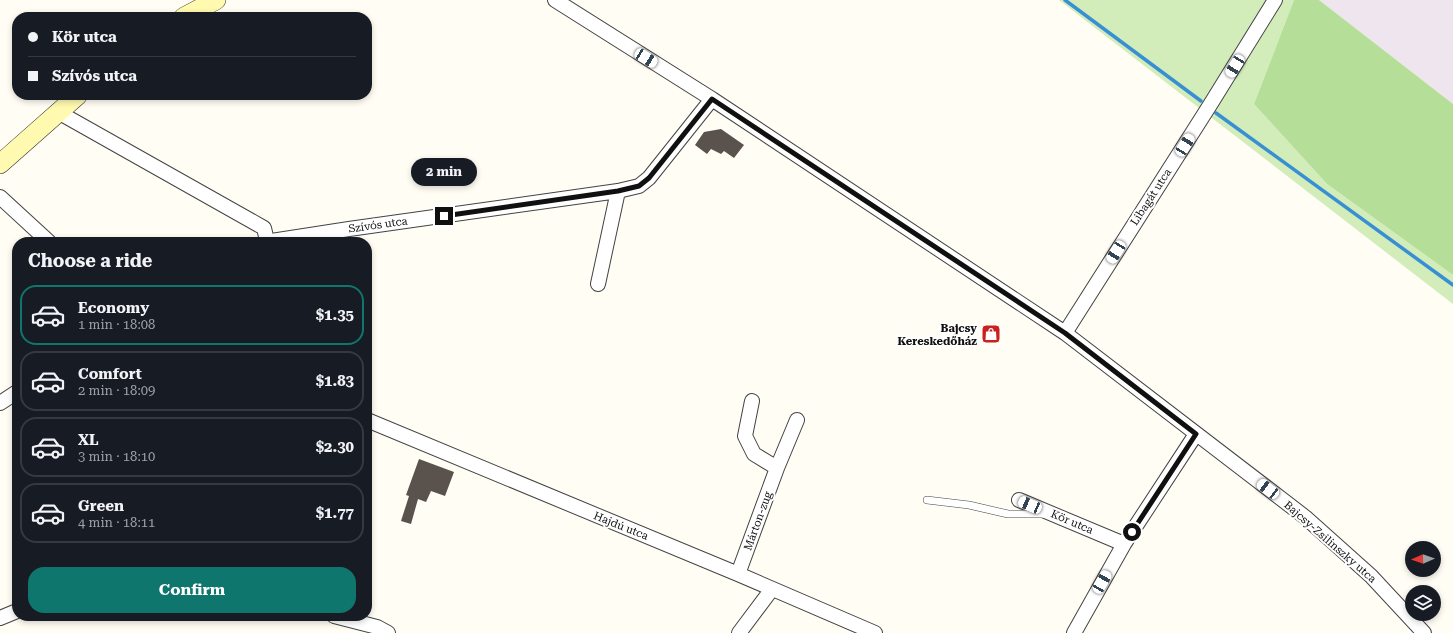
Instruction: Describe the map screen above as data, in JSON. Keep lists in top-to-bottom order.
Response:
{
  "streets": {
    "street": [
      "Libagát utca",
      "Szívós utca",
      "Márton-zug",
      "Kör utca",
      "Hajdú utca",
      "Bajcsy-Zsilinszky utca"
    ]
  },
  "crossings": [
    ["Libagát utca", "Bajcsy-Zsilinszky utca"],
    ["Szívós utca", "Bajcsy-Zsilinszky utca"],
    ["Márton-zug", "Hajdú utca"]
  ],
  "places": {
    "shop": ["Bajcsy Kereskedőház"]
  },
  "north": "left",
  "page": {
    "banner": ["Kör utca", "Szívós utca"],
    "bubble": "2 min",
    "heading": "Choose a ride",
    "list": [
      {
        "name": "Economy",
        "note": "1 min · 18:08",
        "value": "$1.35"
      },
      {
        "name": "Comfort",
        "note": "2 min · 18:09",
        "value": "$1.83"
      },
      {
        "name": "XL",
        "note": "3 min · 18:10",
        "value": "$2.30"
      },
      {
        "name": "Green",
        "note": "4 min · 18:11",
        "value": "$1.77"
      }
    ],
    "buttons": "Confirm"
  }
}
